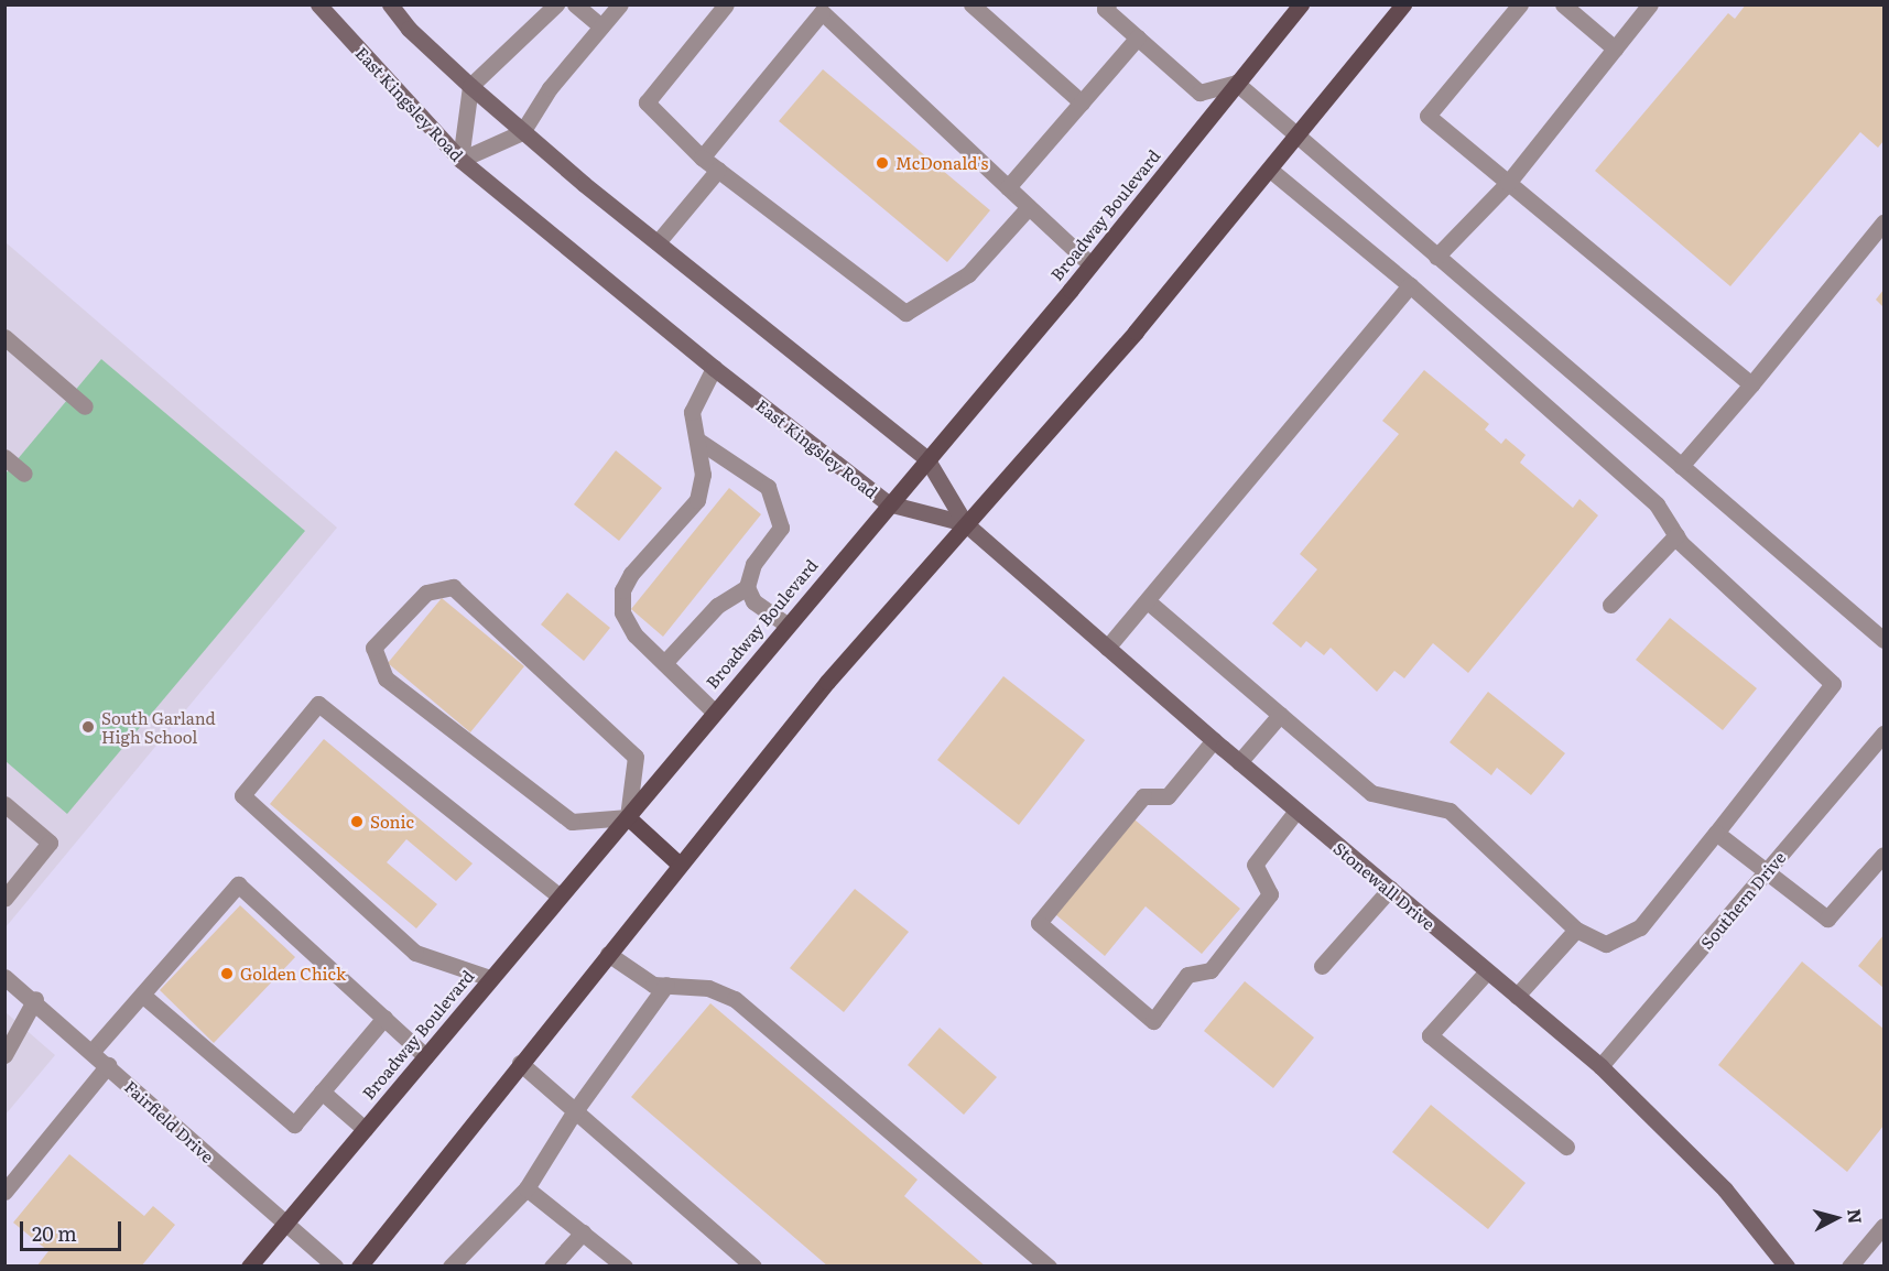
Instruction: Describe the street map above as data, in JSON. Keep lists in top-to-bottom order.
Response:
{
  "streets": {
    "main road": ["East Kingsley Road", "Broadway Boulevard", "Stonewall Drive"],
    "street": ["Southern Drive", "Fairfield Drive"]
  },
  "crossings": [
    ["East Kingsley Road", "Broadway Boulevard"],
    ["East Kingsley Road", "Stonewall Drive"],
    ["Broadway Boulevard", "Fairfield Drive"],
    ["Stonewall Drive", "Southern Drive"]
  ],
  "places": [
    "McDonald's",
    "South Garland High School",
    "Sonic",
    "Golden Chick"
  ],
  "scale_bar": "20 m",
  "north": "right"
}
